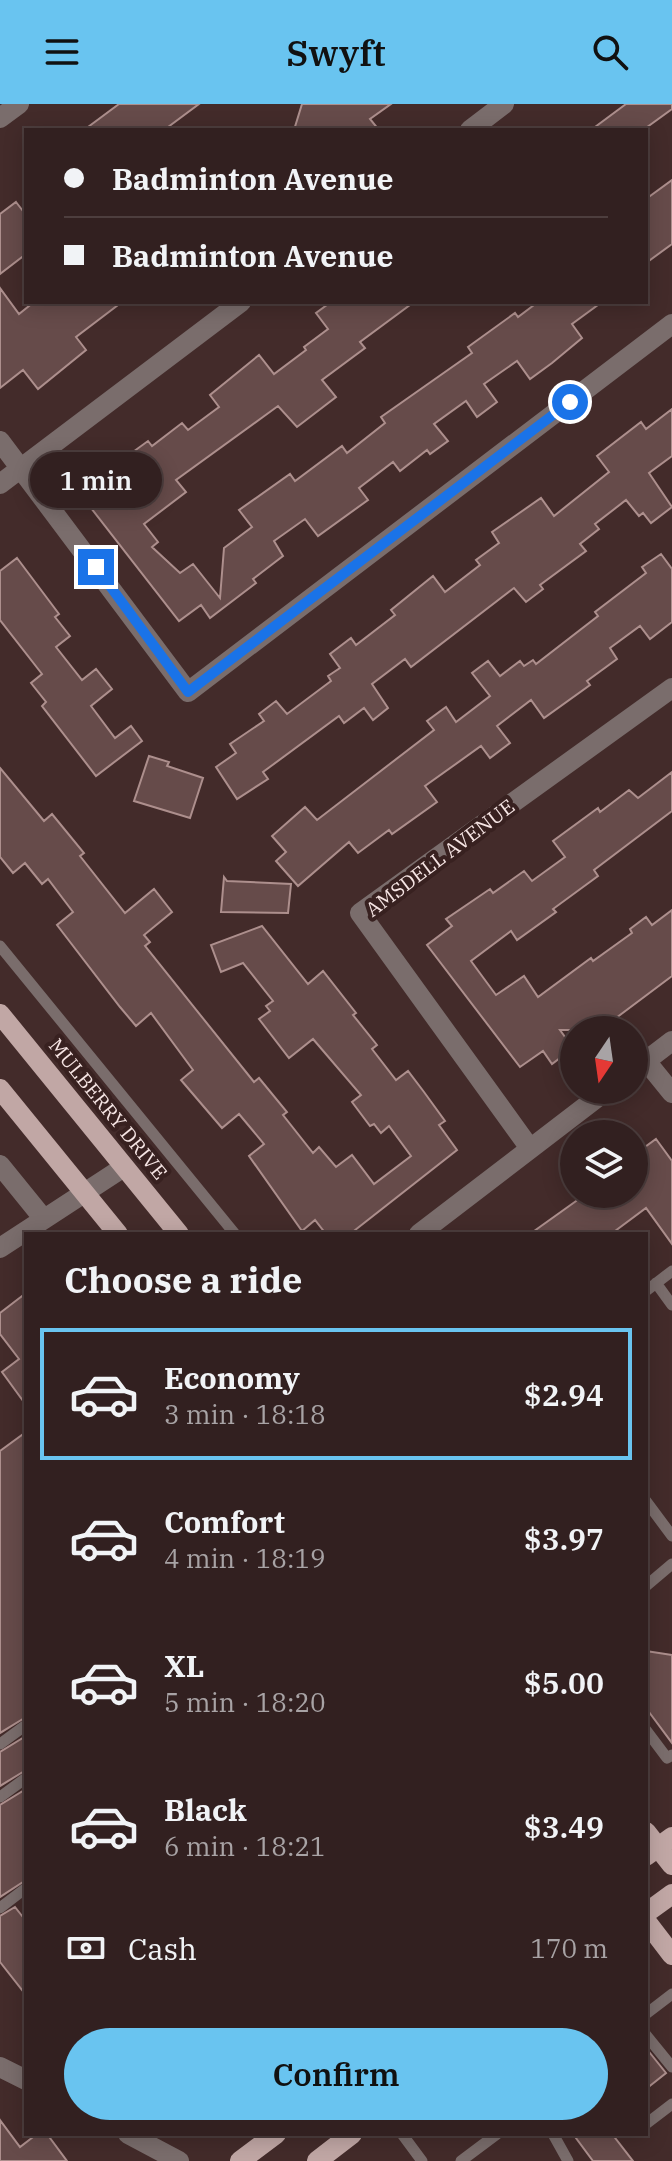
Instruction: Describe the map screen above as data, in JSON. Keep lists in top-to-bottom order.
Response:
{
  "streets": {
    "main road": ["MULBERRY DRIVE"],
    "street": ["AMSDELL AVENUE"]
  },
  "north": "bottom",
  "page": {
    "header": "Swyft",
    "banner": ["Badminton Avenue", "Badminton Avenue"],
    "bubble": "1 min",
    "heading": "Choose a ride",
    "list": [
      {
        "name": "Economy",
        "note": "3 min · 18:18",
        "value": "$2.94"
      },
      {
        "name": "Comfort",
        "note": "4 min · 18:19",
        "value": "$3.97"
      },
      {
        "name": "XL",
        "note": "5 min · 18:20",
        "value": "$5.00"
      },
      {
        "name": "Black",
        "note": "6 min · 18:21",
        "value": "$3.49"
      }
    ],
    "pay": ["Cash", "170 m"],
    "buttons": "Confirm"
  }
}
